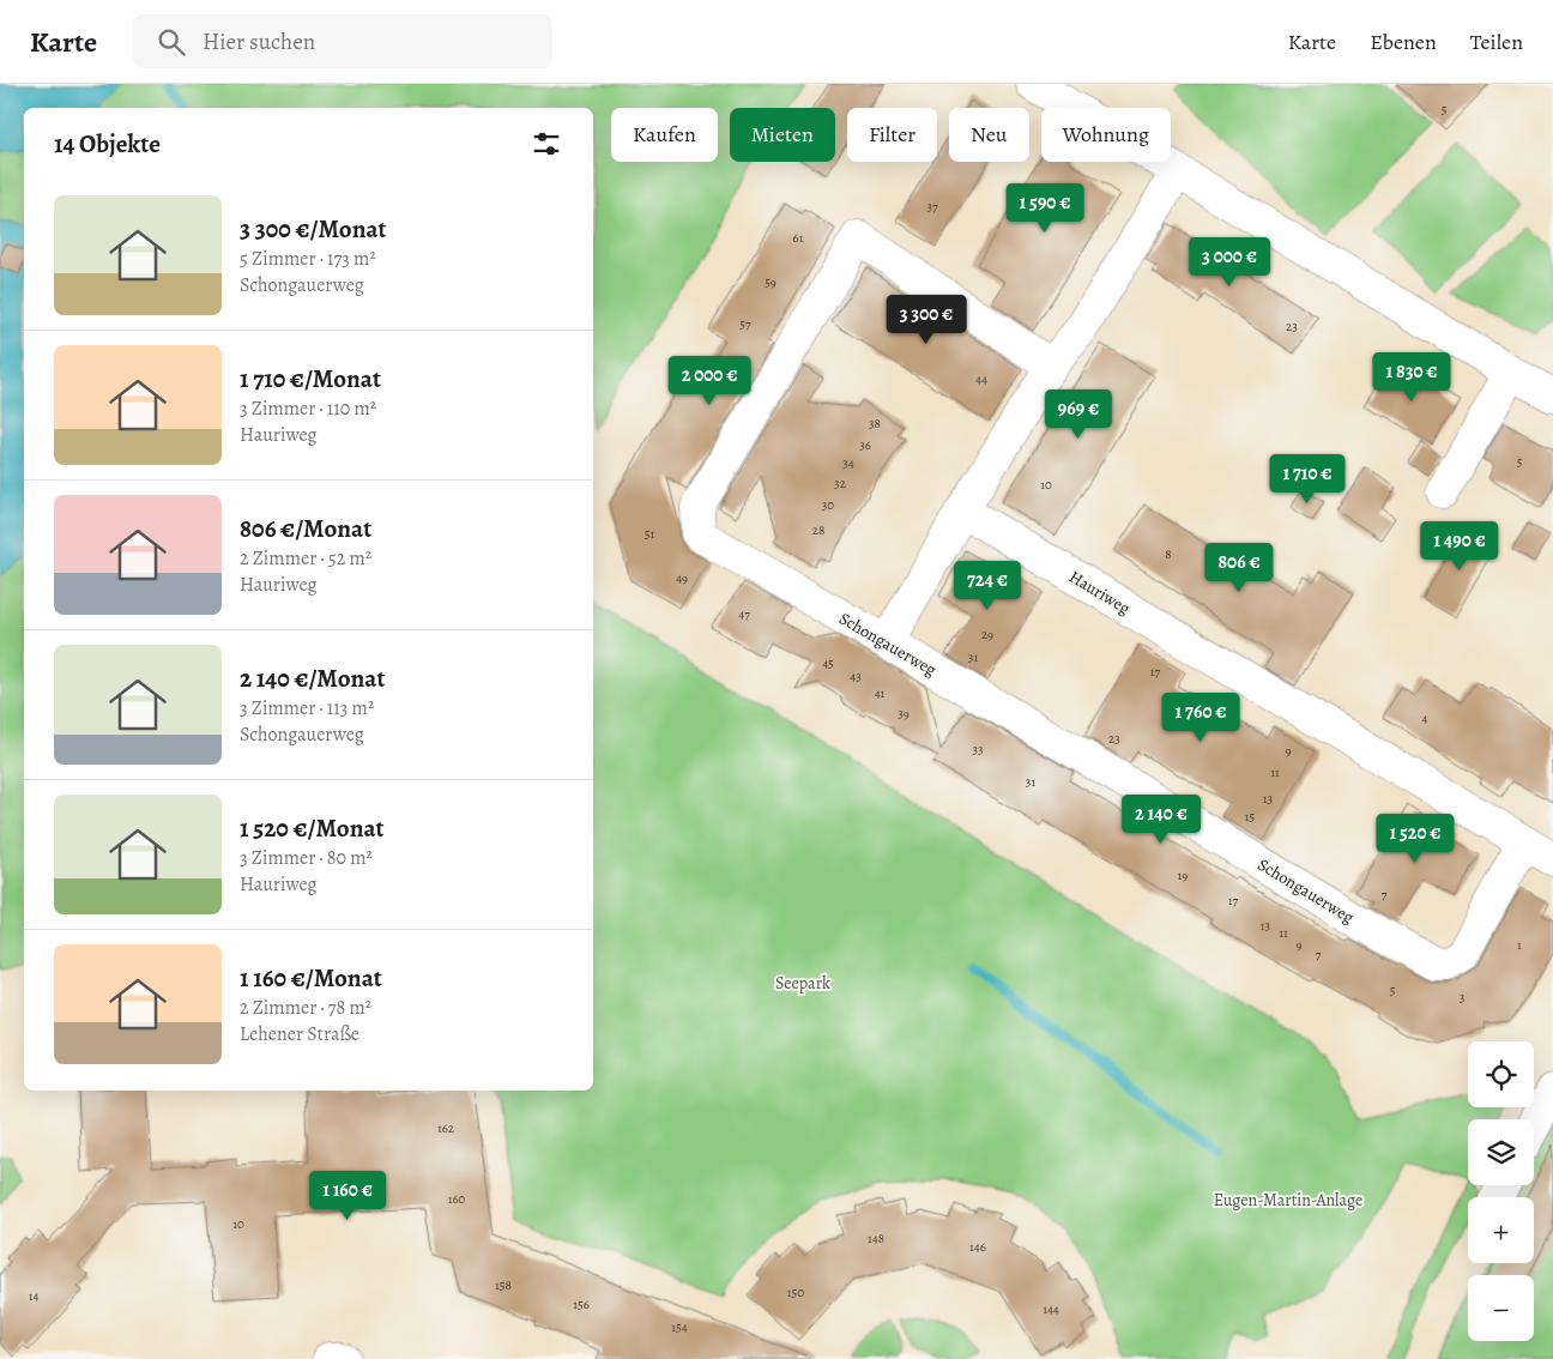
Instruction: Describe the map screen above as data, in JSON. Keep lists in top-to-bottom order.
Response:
{
  "streets": {
    "street": ["Hauriweg", "Schongauerweg"]
  },
  "crossings": [
    ["Hauriweg", "Schongauerweg"]
  ],
  "parks": ["Seepark", "Eugen-Martin-Anlage"],
  "house_numbers": [
    "5",
    "37",
    "61",
    "59",
    "57",
    "23",
    "44",
    "38",
    "36",
    "5",
    "34",
    "32",
    "10",
    "30",
    "28",
    "51",
    "8",
    "49",
    "47",
    "29",
    "31",
    "45",
    "17",
    "43",
    "41",
    "39",
    "4",
    "23",
    "33",
    "9",
    "11",
    "31",
    "13",
    "15",
    "19",
    "7",
    "17",
    "13",
    "11",
    "9",
    "1",
    "7",
    "5",
    "3",
    "162",
    "160",
    "10",
    "148",
    "146",
    "158",
    "150",
    "14",
    "156",
    "144",
    "154"
  ],
  "page": {
    "header": "Karte",
    "search": "Hier suchen",
    "nav": ["Karte", "Ebenen", "Teilen"],
    "chip": [
      "Kaufen",
      "Mieten",
      "Filter",
      "Neu",
      "Wohnung"
    ],
    "heading": "14 Objekte",
    "list": [
      {
        "name": "3 300 €/Monat",
        "note": "5 Zimmer · 173 m² · Schongauerweg"
      },
      {
        "name": "1 710 €/Monat",
        "note": "3 Zimmer · 110 m² · Hauriweg"
      },
      {
        "name": "806 €/Monat",
        "note": "2 Zimmer · 52 m² · Hauriweg"
      },
      {
        "name": "2 140 €/Monat",
        "note": "3 Zimmer · 113 m² · Schongauerweg"
      },
      {
        "name": "1 520 €/Monat",
        "note": "3 Zimmer · 80 m² · Hauriweg"
      },
      {
        "name": "1 160 €/Monat",
        "note": "2 Zimmer · 78 m² · Lehener Straße"
      }
    ],
    "price": [
      "1 590 €",
      "3 000 €",
      "3 300 €",
      "1 830 €",
      "2 000 €",
      "969 €",
      "1 710 €",
      "1 490 €",
      "806 €",
      "724 €",
      "1 760 €",
      "2 140 €",
      "1 520 €",
      "1 160 €"
    ],
    "map_buttons": ["+", "−"]
  }
}
